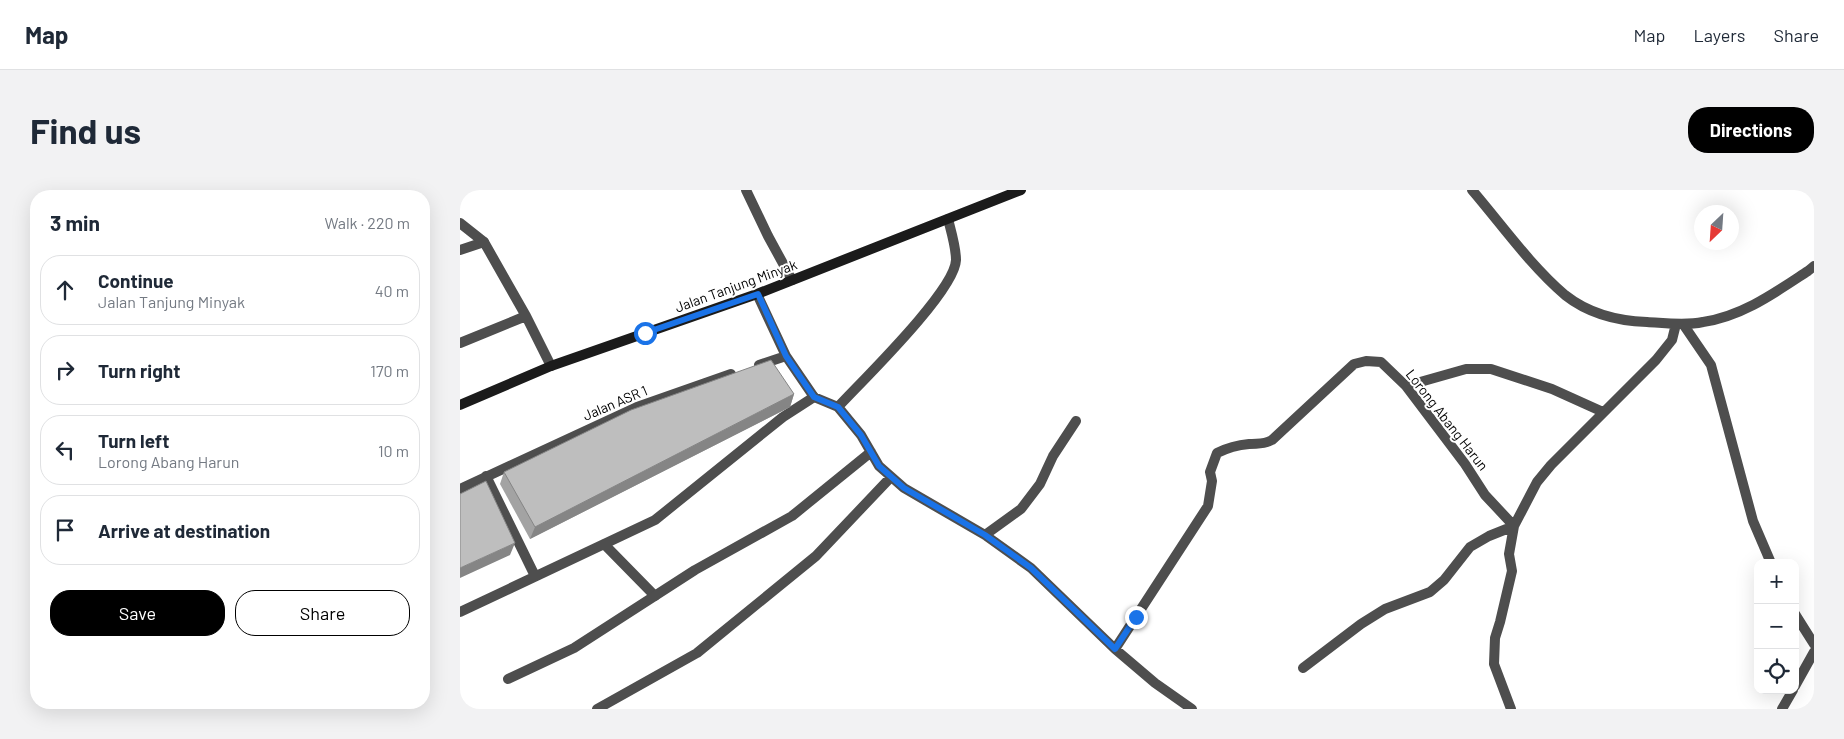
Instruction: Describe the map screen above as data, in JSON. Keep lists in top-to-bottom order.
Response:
{
  "streets": {
    "main road": ["Jalan Tanjung Minyak"],
    "street": ["Jalan ASR 1", "Lorong Abang Harun"]
  },
  "north": "bottom left",
  "page": {
    "header": "Map",
    "nav": ["Map", "Layers", "Share"],
    "buttons": [
      "Directions",
      ["Save", "Share"]
    ],
    "title": "Find us",
    "heading": ["3 min", "Walk · 220 m"],
    "list": [
      ["Continue", "Jalan Tanjung Minyak", "40 m"],
      ["Turn right", "170 m"],
      ["Turn left", "Lorong Abang Harun", "10 m"],
      "Arrive at destination"
    ],
    "map_buttons": ["+", "−"]
  }
}
